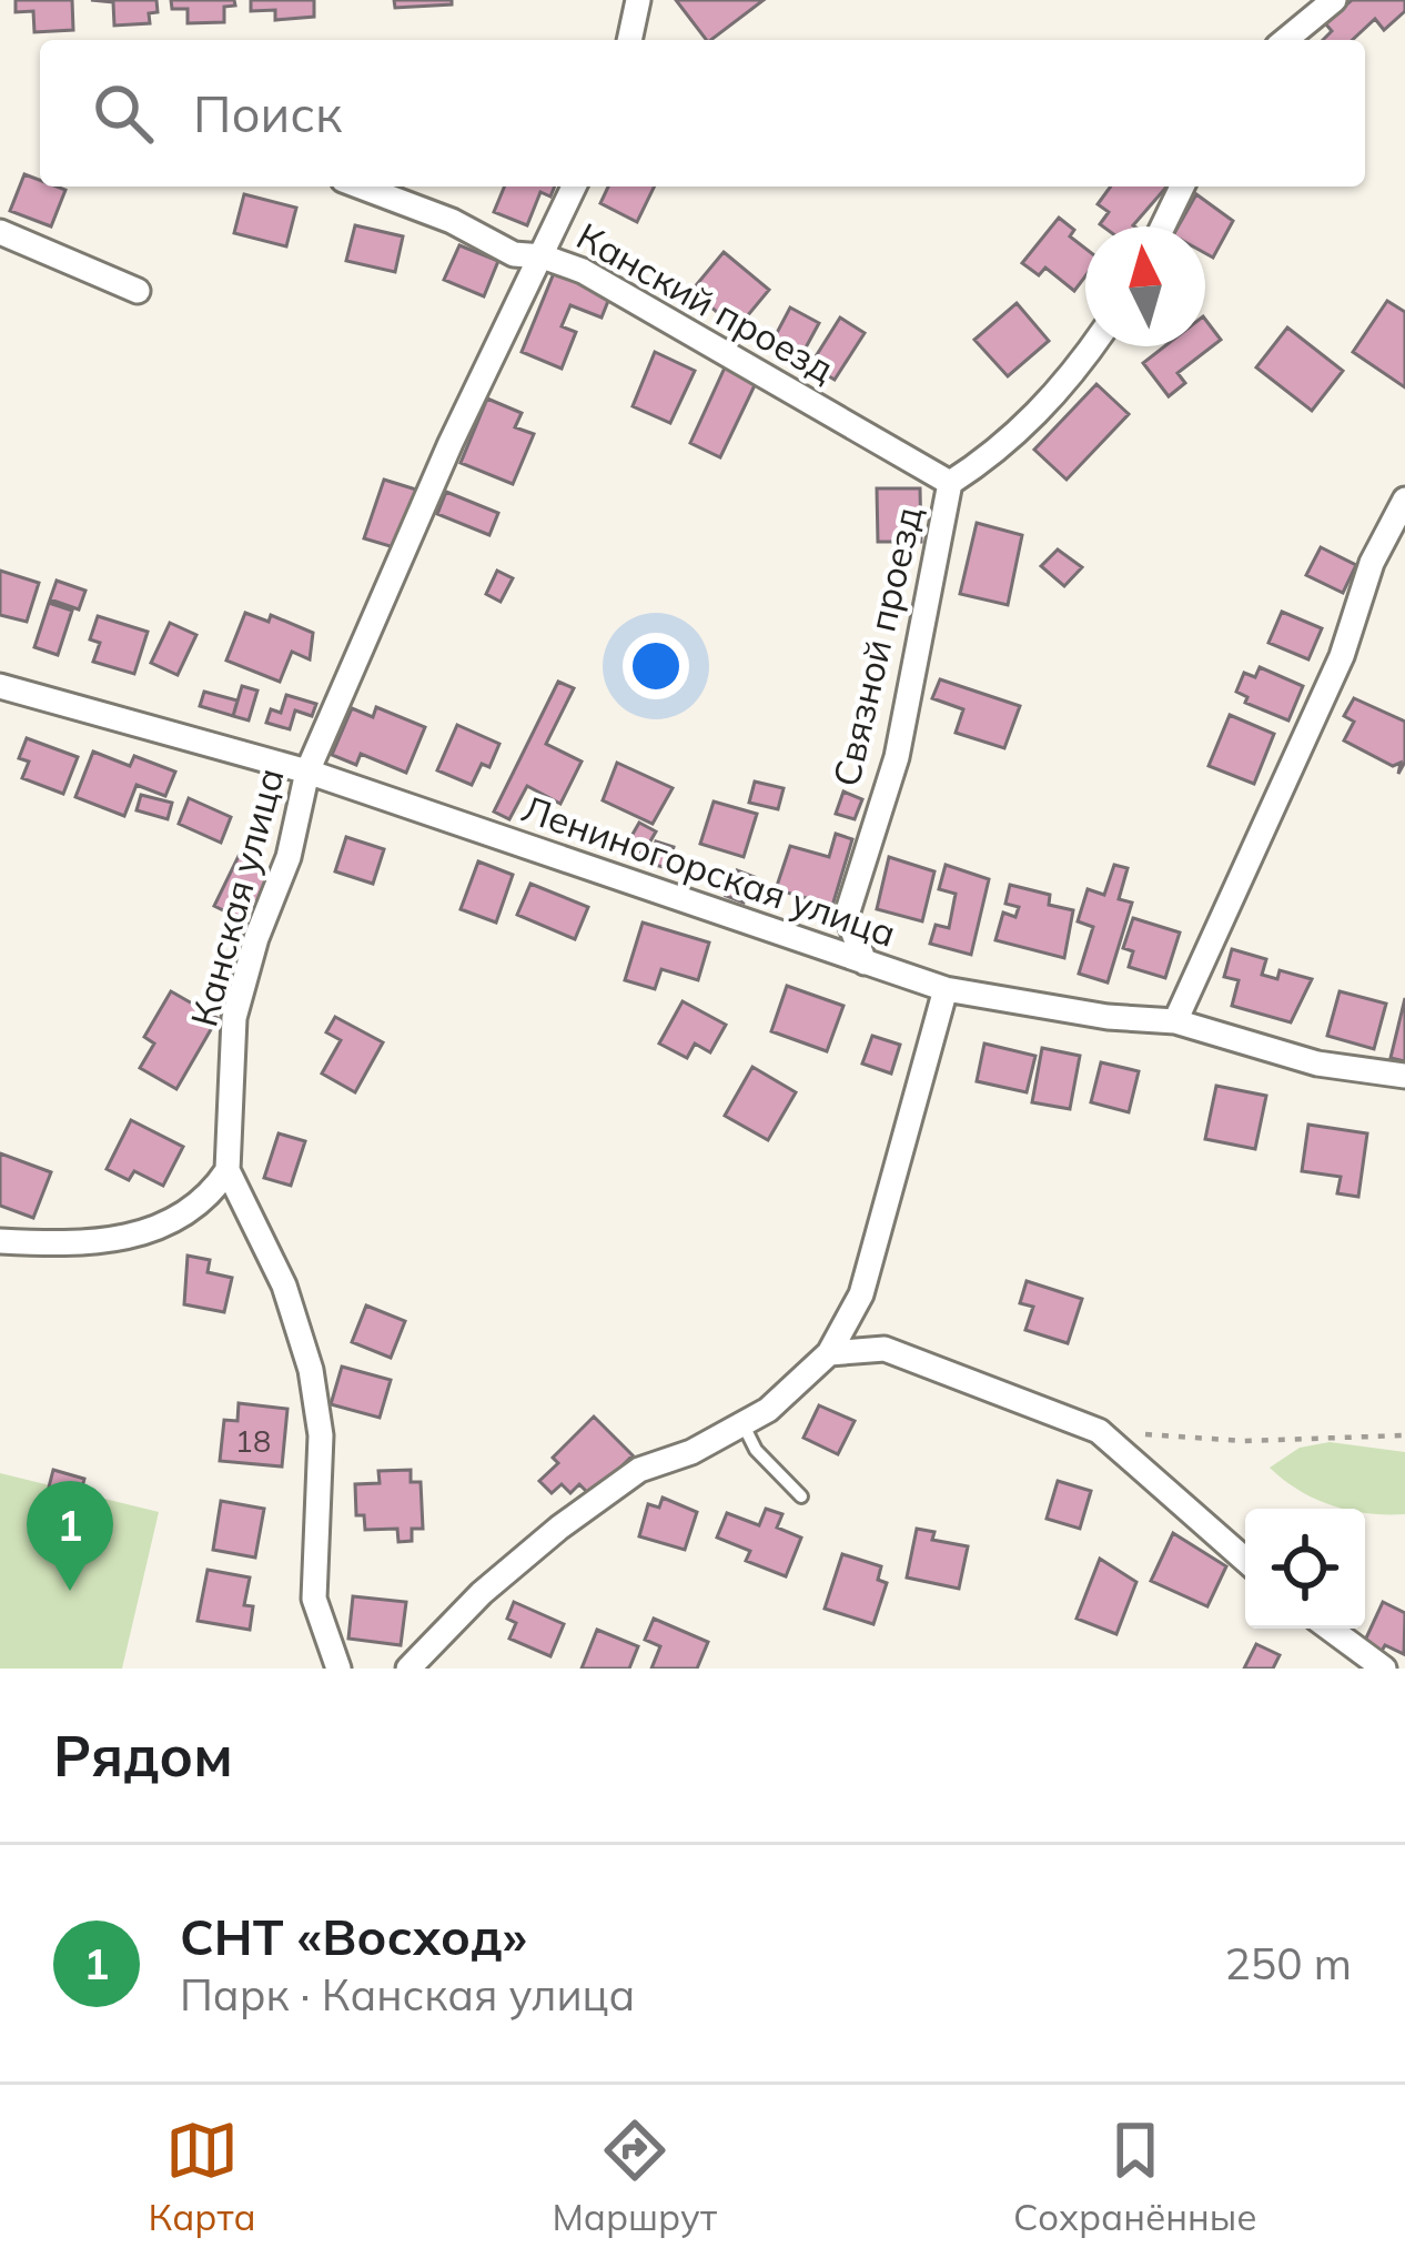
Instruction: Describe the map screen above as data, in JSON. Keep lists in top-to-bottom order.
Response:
{
  "streets": {
    "street": [
      "Канский проезд",
      "Связной проезд",
      "Лениногорская улица",
      "Канская улица"
    ]
  },
  "crossings": [
    ["Канский проезд", "Связной проезд"],
    ["Канский проезд", "Канская улица"],
    ["Связной проезд", "Лениногорская улица"],
    ["Лениногорская улица", "Канская улица"]
  ],
  "house_numbers": ["18"],
  "north": "top",
  "page": {
    "search": "Поиск",
    "pins": "1",
    "heading": "Рядом",
    "list": [
      {
        "mark": "1",
        "name": "СНТ «Восход»",
        "note": "Парк · Канская улица",
        "value": "250 m"
      }
    ],
    "nav": ["Карта", "Маршрут", "Сохранённые"]
  }
}
